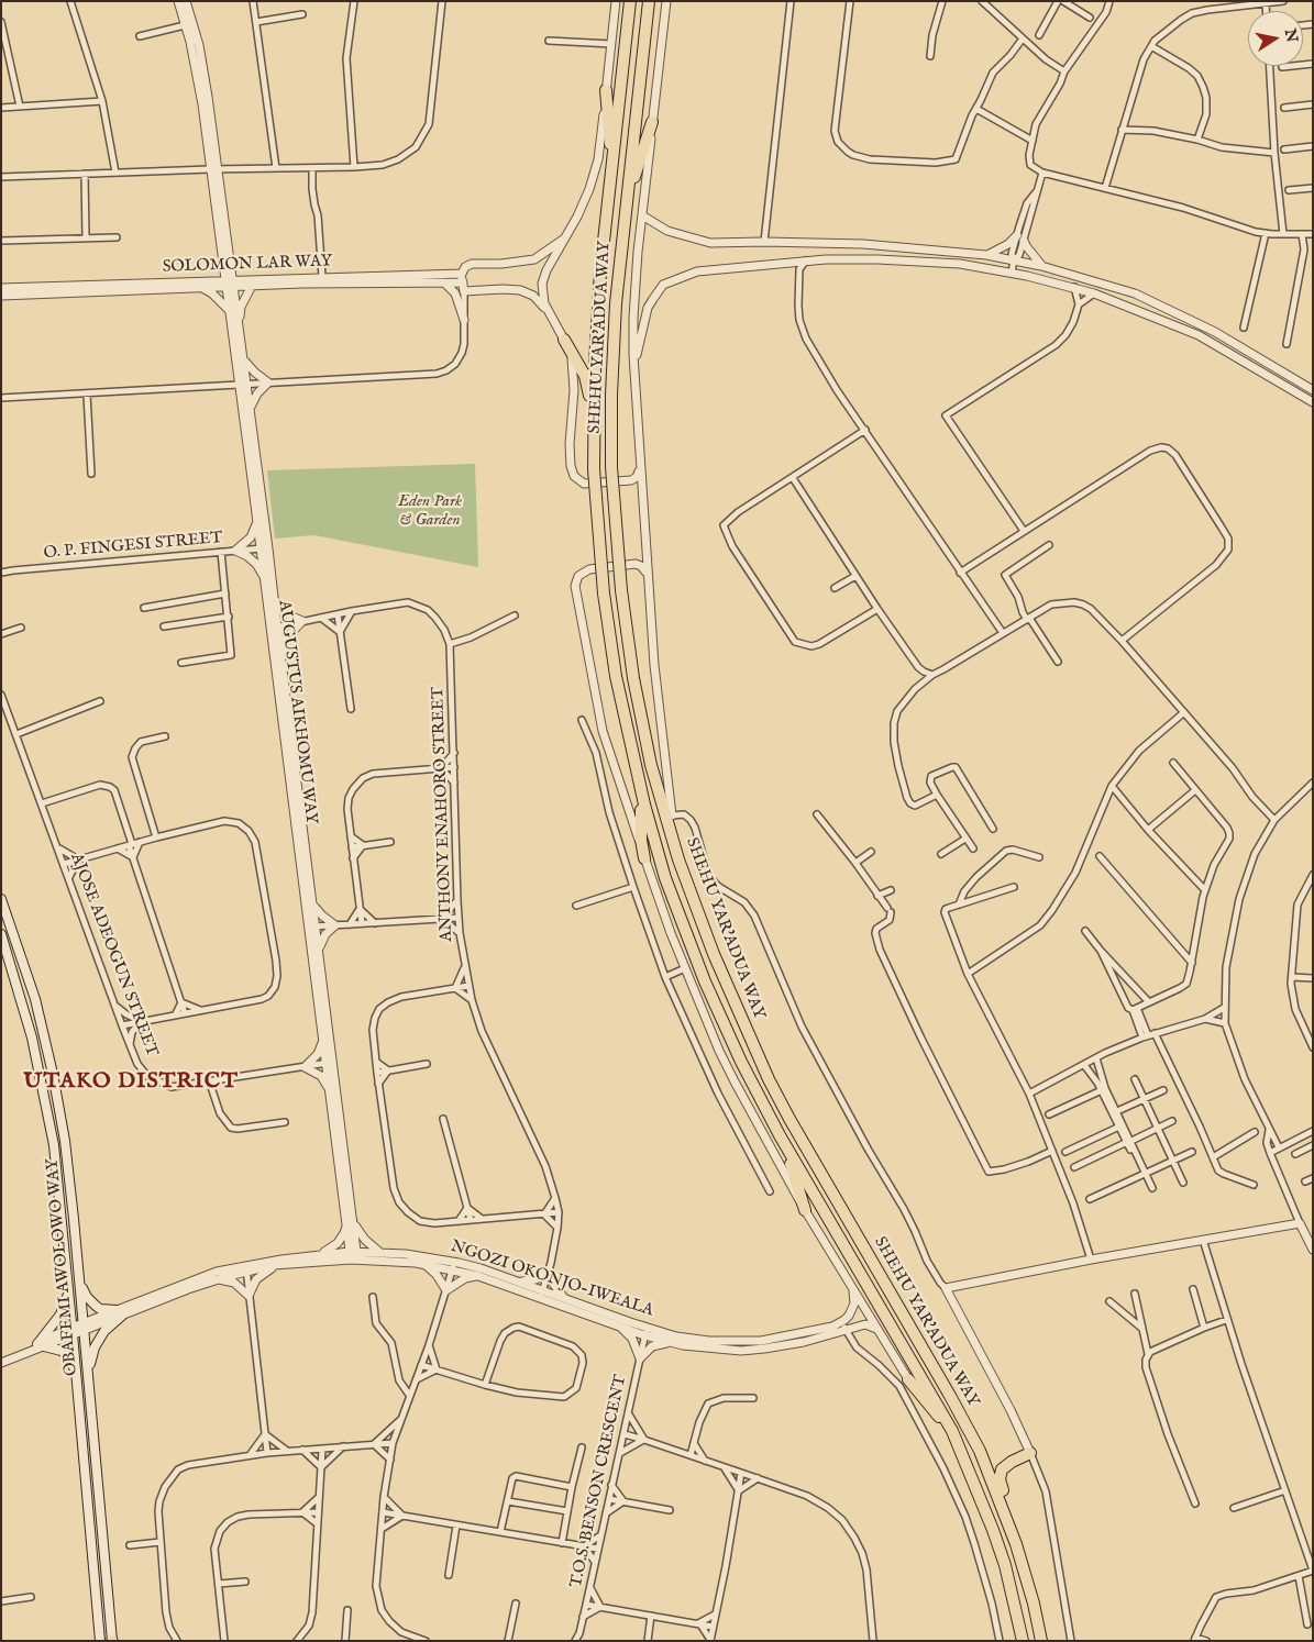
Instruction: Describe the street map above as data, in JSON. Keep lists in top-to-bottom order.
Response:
{
  "streets": {
    "highway": ["SHEHU YAR'ADUA WAY"],
    "main road": ["OBAFEMI AWOLOWO WAY"],
    "street": [
      "SOLOMON LAR WAY",
      "O. P. FINGESI STREET",
      "AUGUSTUS AIKHOMU WAY",
      "ANTHONY ENAHORO STREET",
      "AJOSE ADEOGUN STREET",
      "NGOZI OKONJO-IWEALA",
      "T.O.S. BENSON CRESCENT"
    ]
  },
  "crossings": [
    ["SOLOMON LAR WAY", "AUGUSTUS AIKHOMU WAY"],
    ["O. P. FINGESI STREET", "AUGUSTUS AIKHOMU WAY"],
    ["AUGUSTUS AIKHOMU WAY", "ANTHONY ENAHORO STREET"],
    ["AUGUSTUS AIKHOMU WAY", "AJOSE ADEOGUN STREET"],
    ["AUGUSTUS AIKHOMU WAY", "NGOZI OKONJO-IWEALA"],
    ["ANTHONY ENAHORO STREET", "NGOZI OKONJO-IWEALA"],
    ["OBAFEMI AWOLOWO WAY", "NGOZI OKONJO-IWEALA"],
    ["NGOZI OKONJO-IWEALA", "T.O.S. BENSON CRESCENT"]
  ],
  "districts": ["UTAKO DISTRICT"],
  "parks": ["Eden Park & Garden"],
  "north": "right"
}
